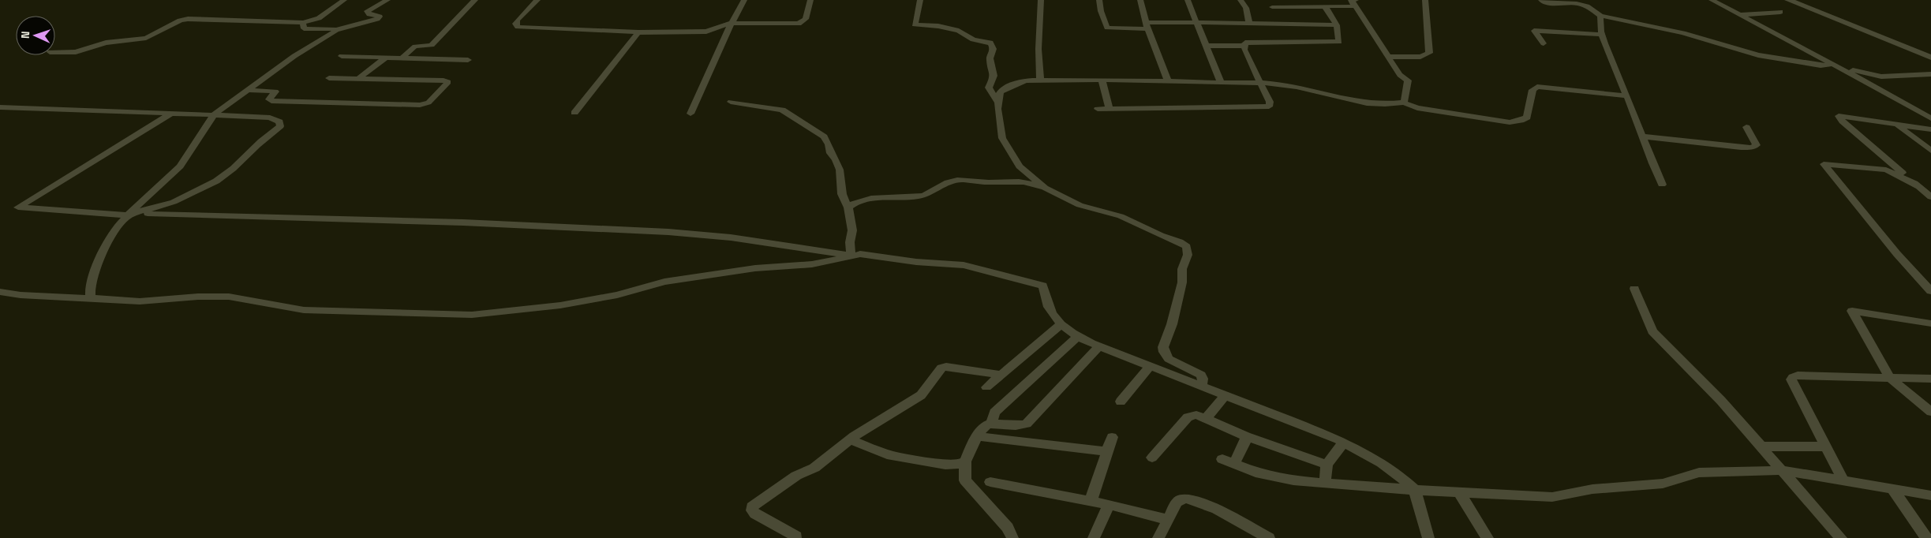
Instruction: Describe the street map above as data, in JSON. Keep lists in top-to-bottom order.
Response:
{
  "north": "left"
}
